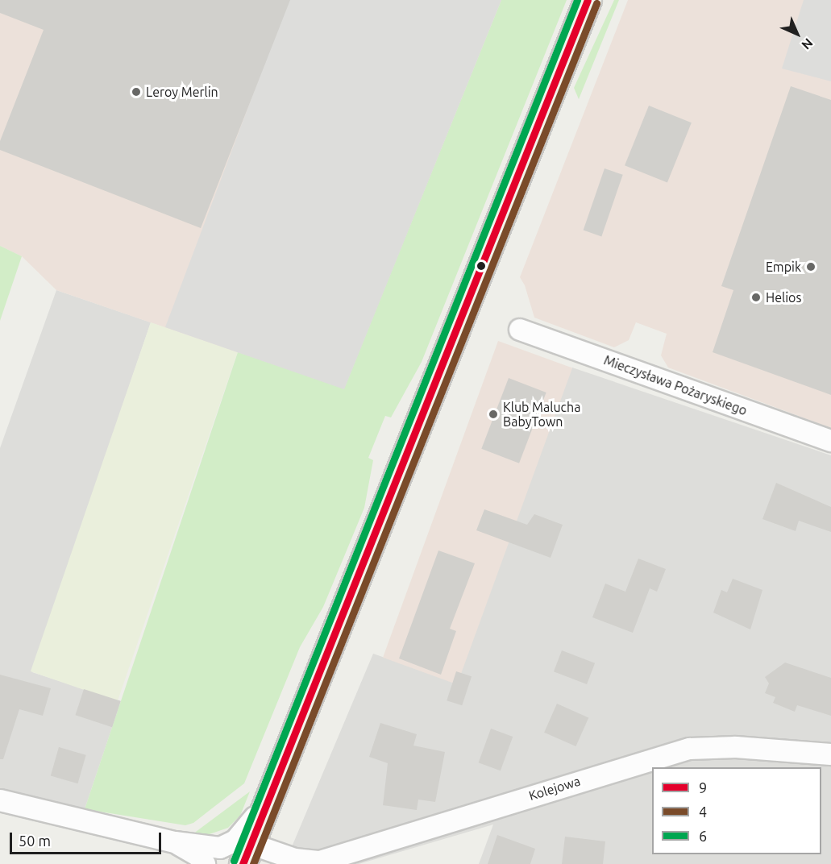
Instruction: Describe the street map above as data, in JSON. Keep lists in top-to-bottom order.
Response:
{
  "streets": {
    "street": ["Mieczysława Pożaryskiego", "Kolejowa"]
  },
  "places": [
    "Leroy Merlin",
    "Empik",
    "Helios",
    "Klub Malucha BabyTown"
  ],
  "lines": ["transit line 9", "transit line 6", "transit line 4"],
  "legend": ["9", "4", "6"],
  "scale_bar": "50 m",
  "north": "bottom right"
}
